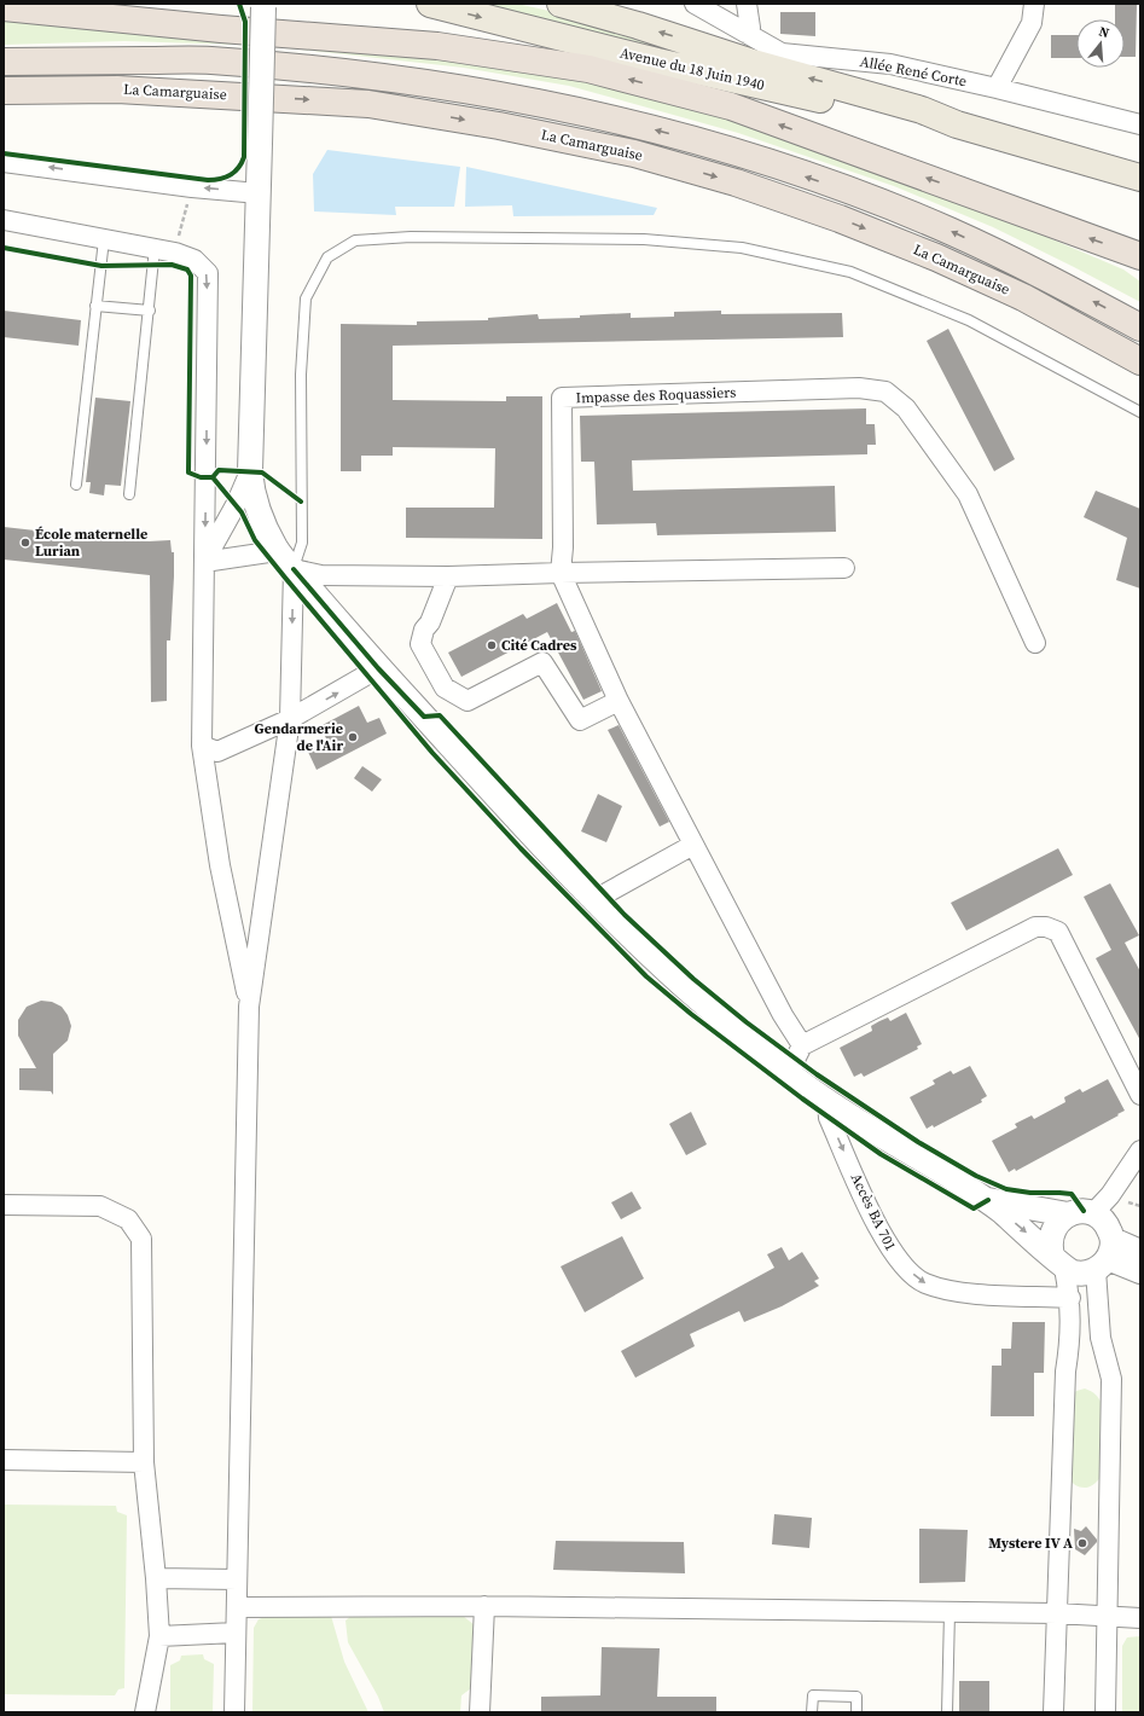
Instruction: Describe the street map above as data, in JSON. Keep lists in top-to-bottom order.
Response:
{
  "streets": {
    "highway": ["La Camarguaise"],
    "main road": ["Avenue du 18 Juin 1940"],
    "street": ["Allée René Corte", "Impasse des Roquassiers", "Accès BA 701"]
  },
  "places": [
    "École maternelle Lurian",
    "Cité Cadres",
    "Gendarmerie de l'Air",
    "Mystere IV A"
  ],
  "north": "top"
}
